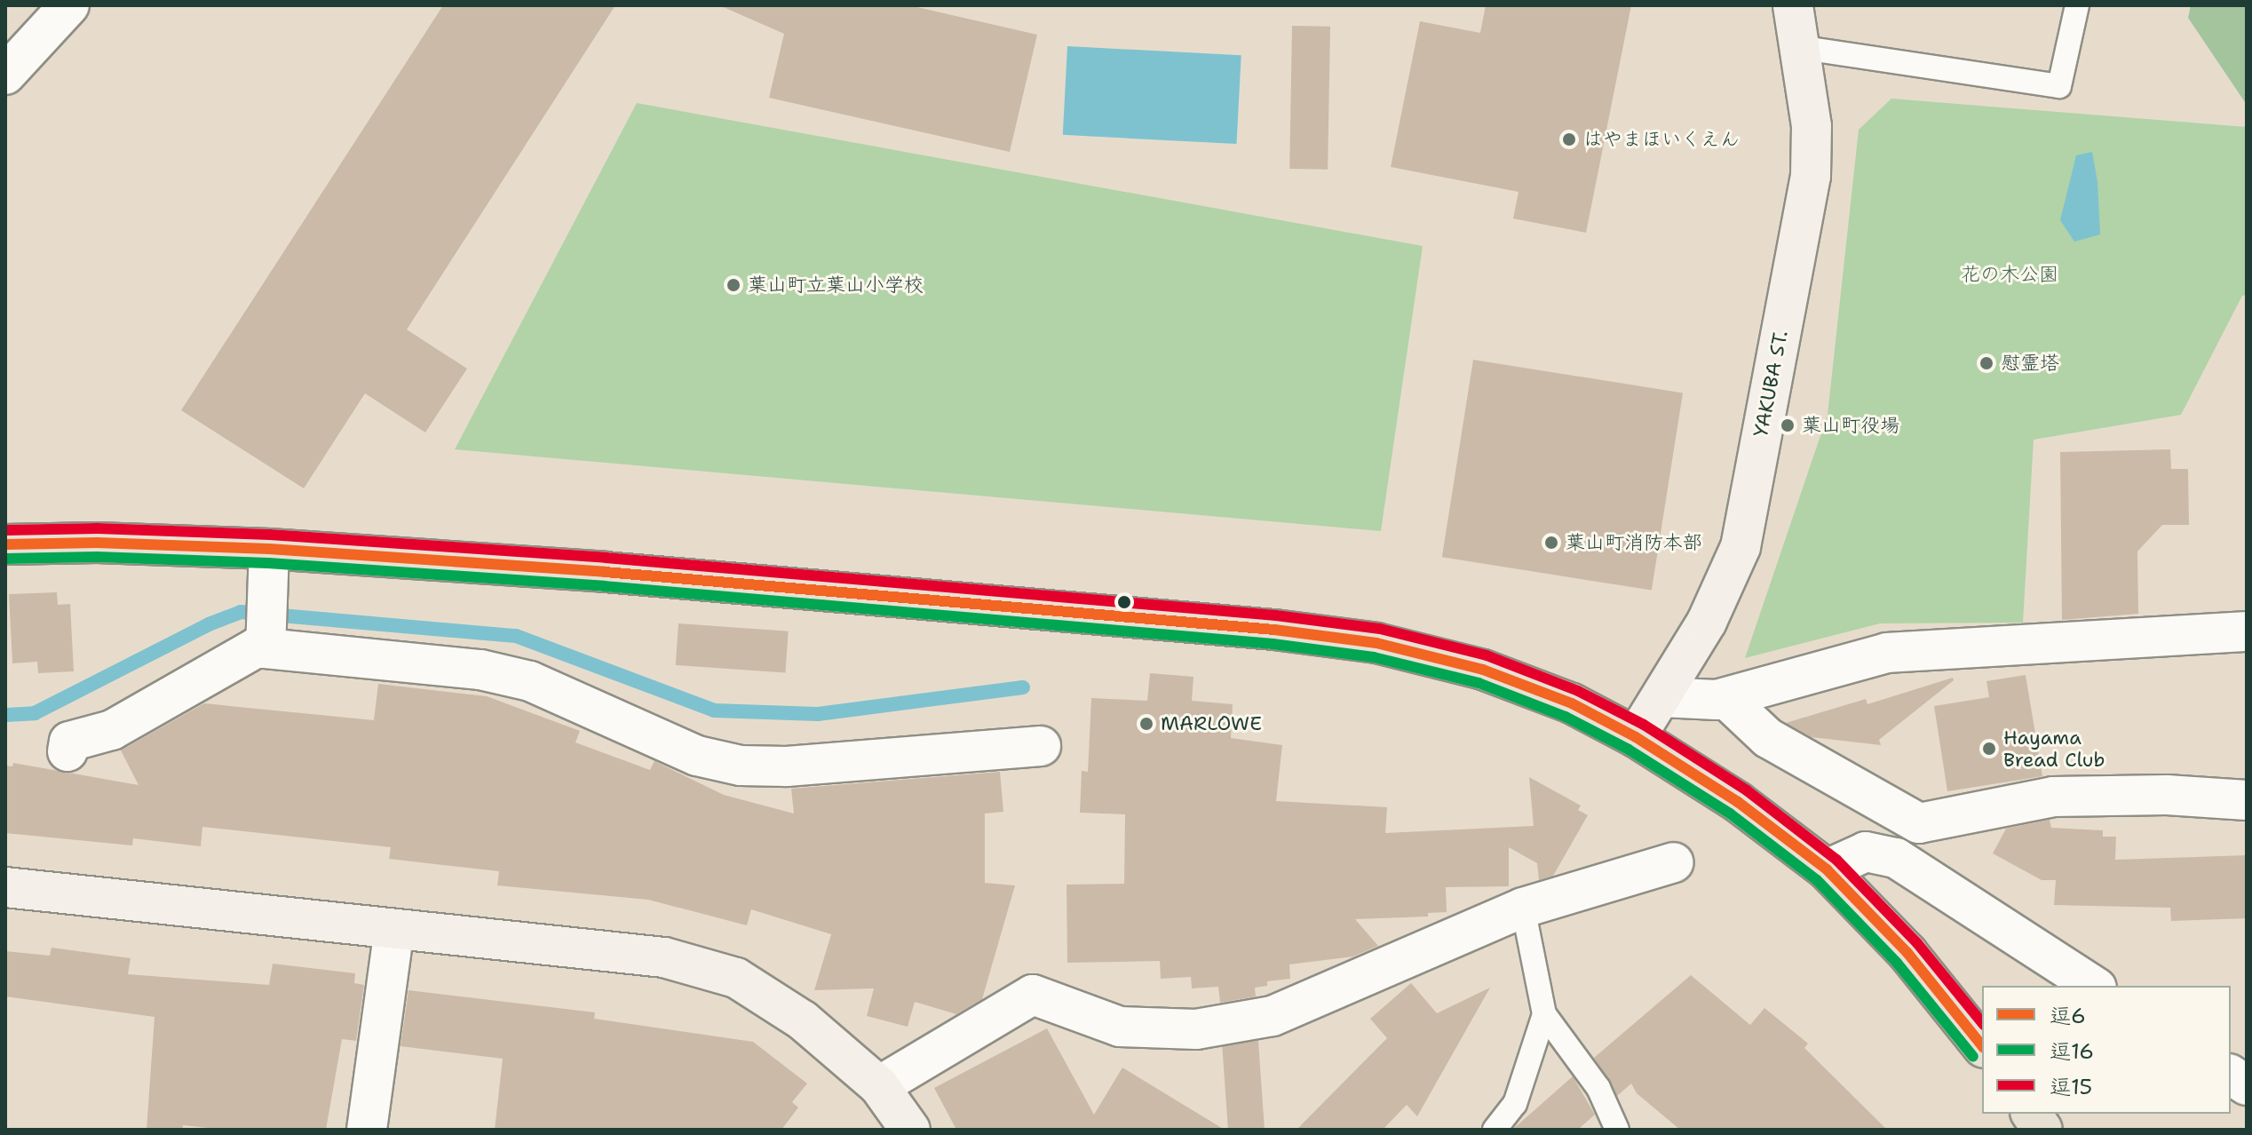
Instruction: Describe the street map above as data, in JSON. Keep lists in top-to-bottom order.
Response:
{
  "streets": {
    "street": ["YAKUBA ST."]
  },
  "parks": ["花の木公園"],
  "places": [
    "はやまほいくえん",
    "葉山町立葉山小学校",
    "慰霊塔",
    "葉山町役場",
    "葉山町消防本部",
    "MARLOWE",
    "Hayama Bread Club"
  ],
  "lines": ["transit line 逗15", "transit line 逗6", "transit line 逗16"],
  "legend": ["逗6", "逗16", "逗15"]
}
